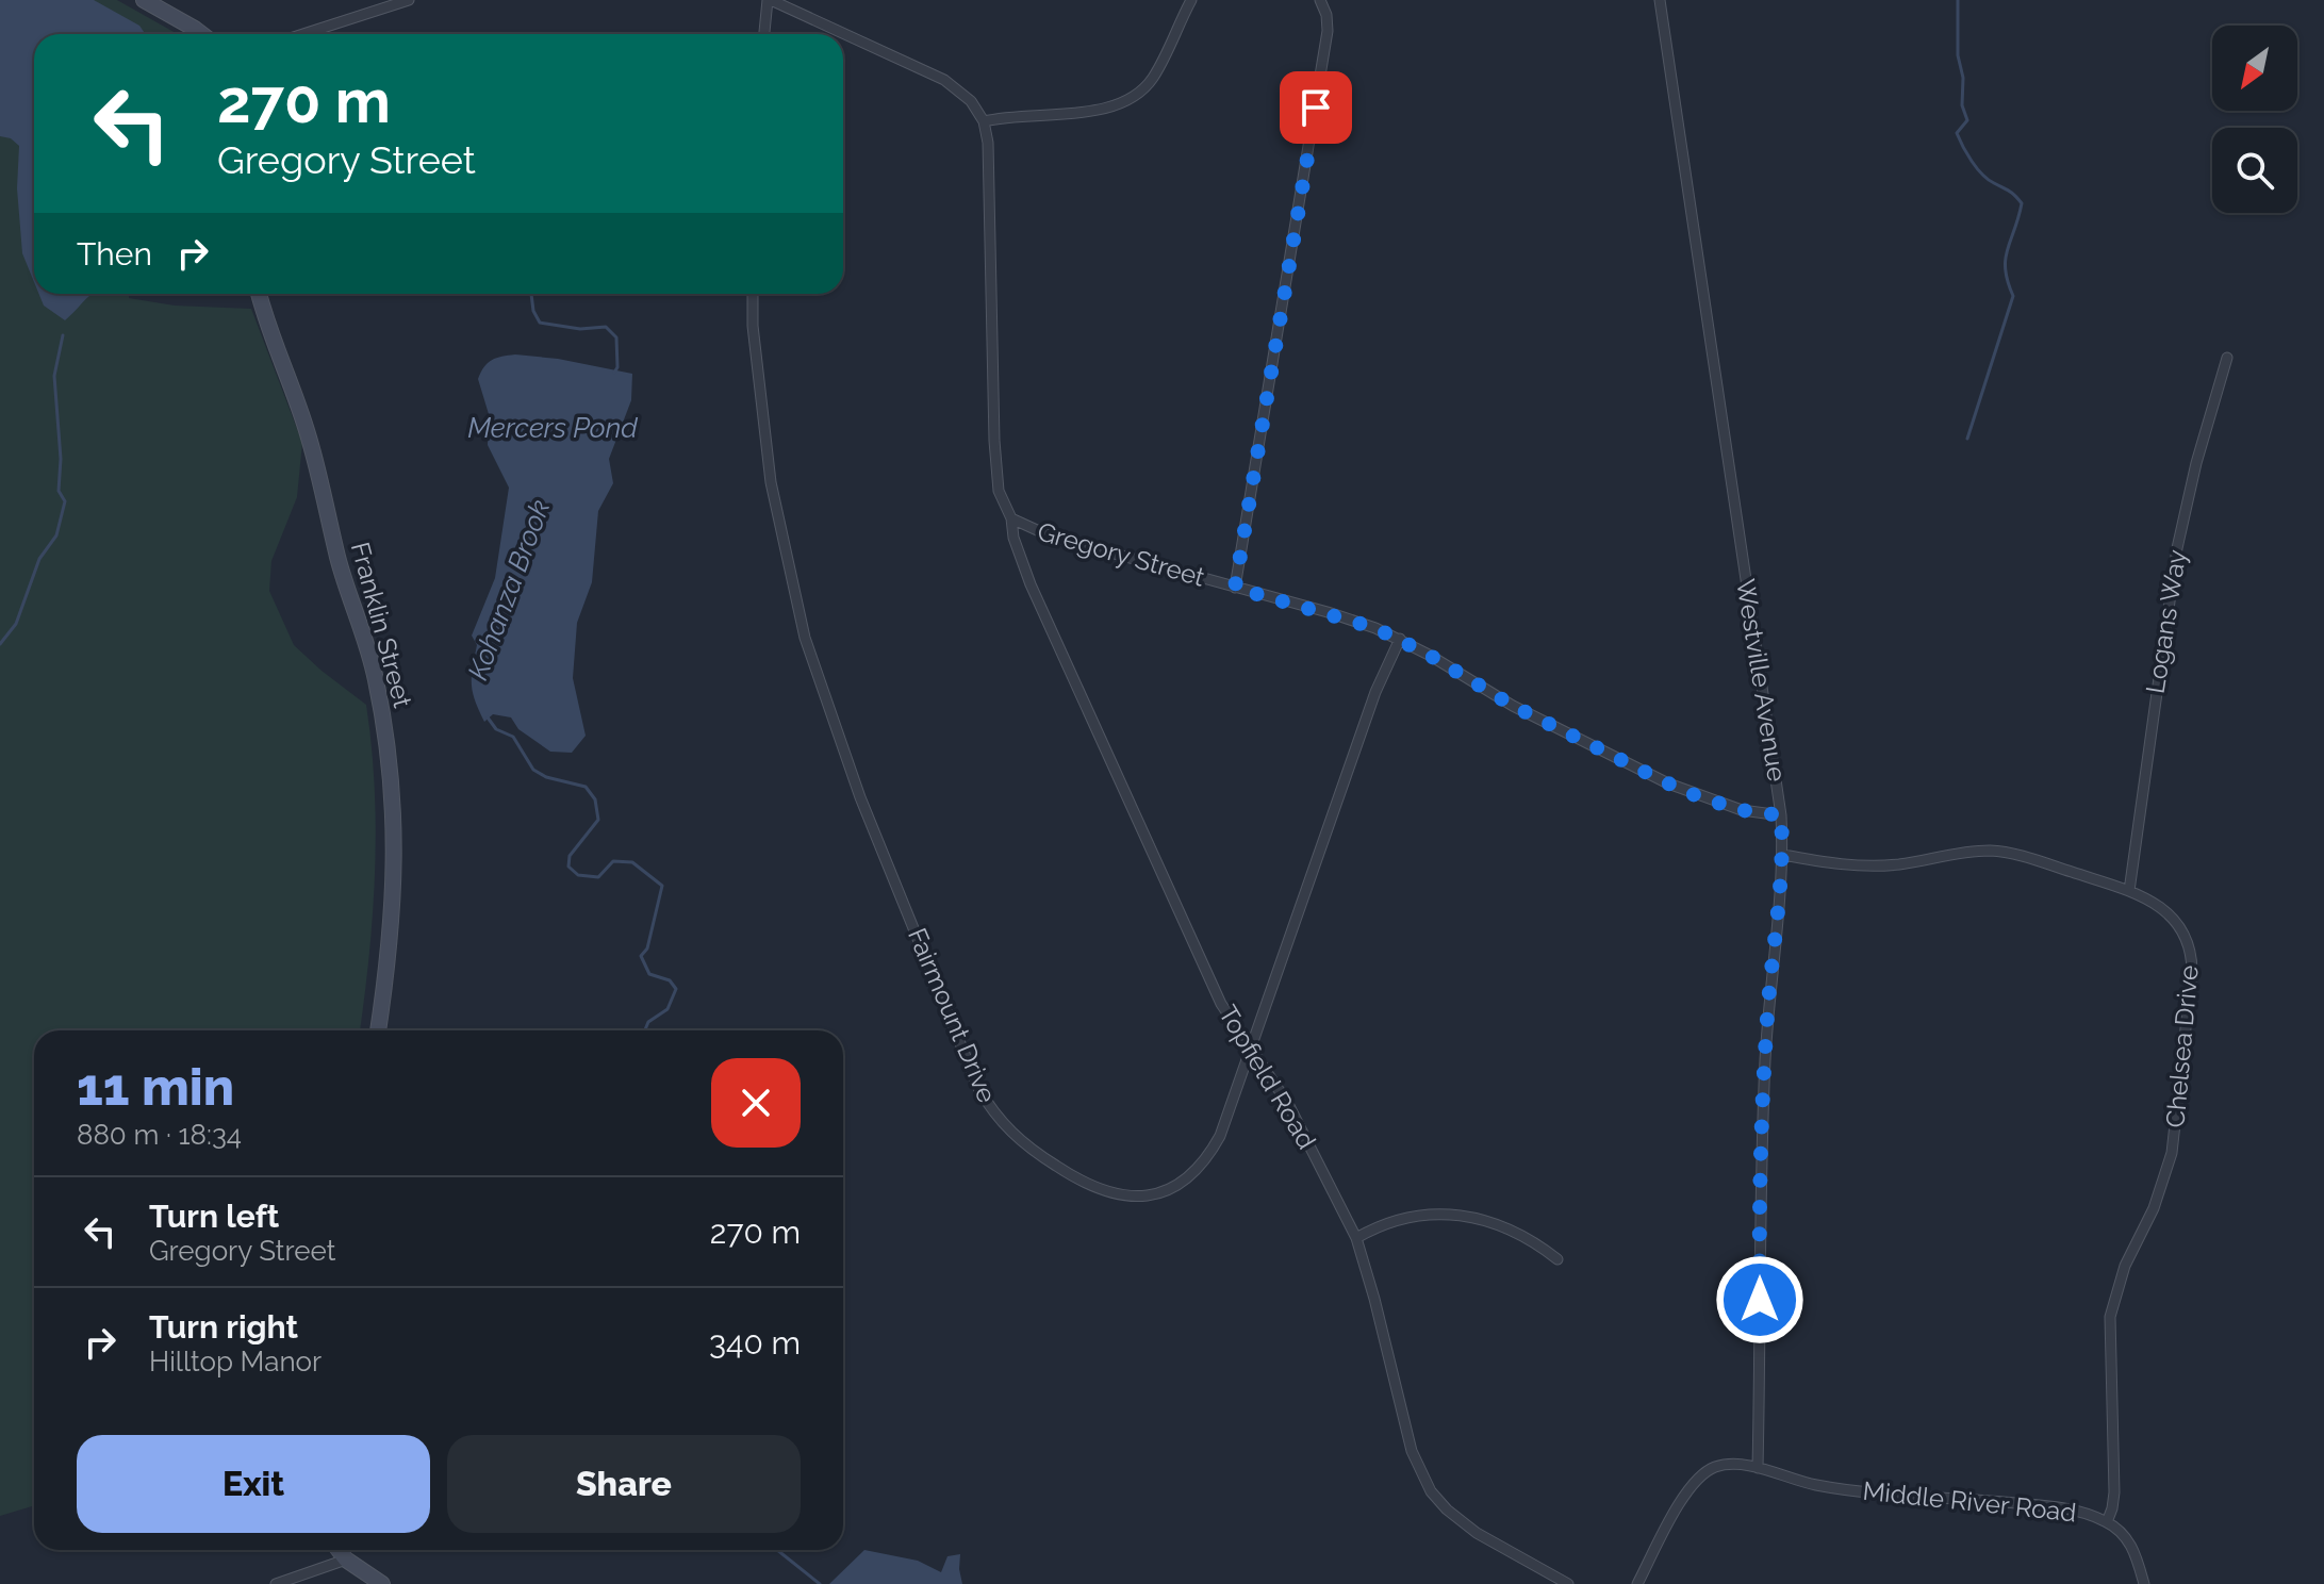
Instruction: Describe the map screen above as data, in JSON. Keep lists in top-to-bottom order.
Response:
{
  "streets": {
    "main road": ["Franklin Street"],
    "street": [
      "Gregory Street",
      "Logans Way",
      "Westville Avenue",
      "Fairmount Drive",
      "Chelsea Drive",
      "Topfield Road",
      "Middle River Road"
    ]
  },
  "crossings": [
    ["Gregory Street", "Westville Avenue"],
    ["Gregory Street", "Fairmount Drive"],
    ["Gregory Street", "Topfield Road"],
    ["Logans Way", "Chelsea Drive"],
    ["Westville Avenue", "Chelsea Drive"],
    ["Westville Avenue", "Middle River Road"],
    ["Fairmount Drive", "Topfield Road"],
    ["Chelsea Drive", "Middle River Road"]
  ],
  "water": ["Mercers Pond", "Kohanza Brook"],
  "north": "bottom left",
  "page": {
    "turn": ["270 m", "Gregory Street"],
    "then": "Then",
    "heading": ["11 min", "880 m · 18:34"],
    "list": [
      {
        "name": "Turn left",
        "note": "Gregory Street",
        "value": "270 m"
      },
      {
        "name": "Turn right",
        "note": "Hilltop Manor",
        "value": "340 m"
      }
    ],
    "buttons": ["Exit", "Share"]
  }
}
